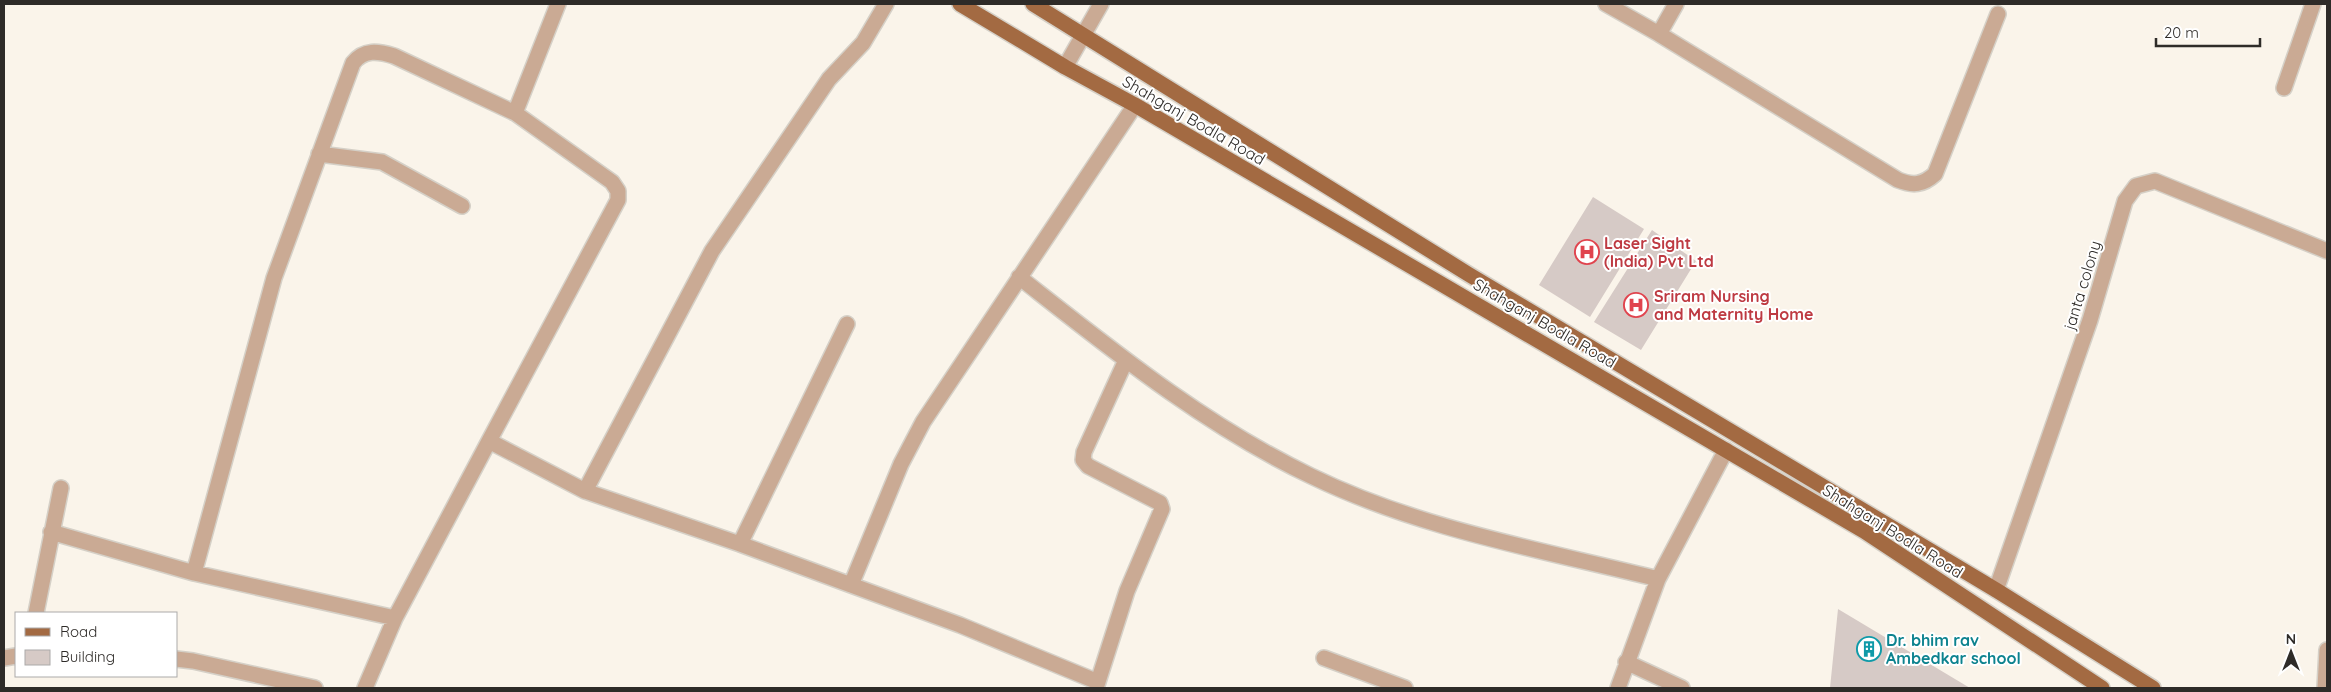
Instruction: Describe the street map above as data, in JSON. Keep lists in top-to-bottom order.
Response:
{
  "streets": {
    "main road": ["Shahganj Bodla Road"],
    "street": ["janta colony"]
  },
  "places": {
    "hospital": ["Laser Sight (India) Pvt Ltd", "Sriram Nursing and Maternity Home"],
    "building": ["Dr. bhim rav Ambedkar school"]
  },
  "legend": ["Road", "Building"],
  "scale_bar": "20 m",
  "north": "top"
}
